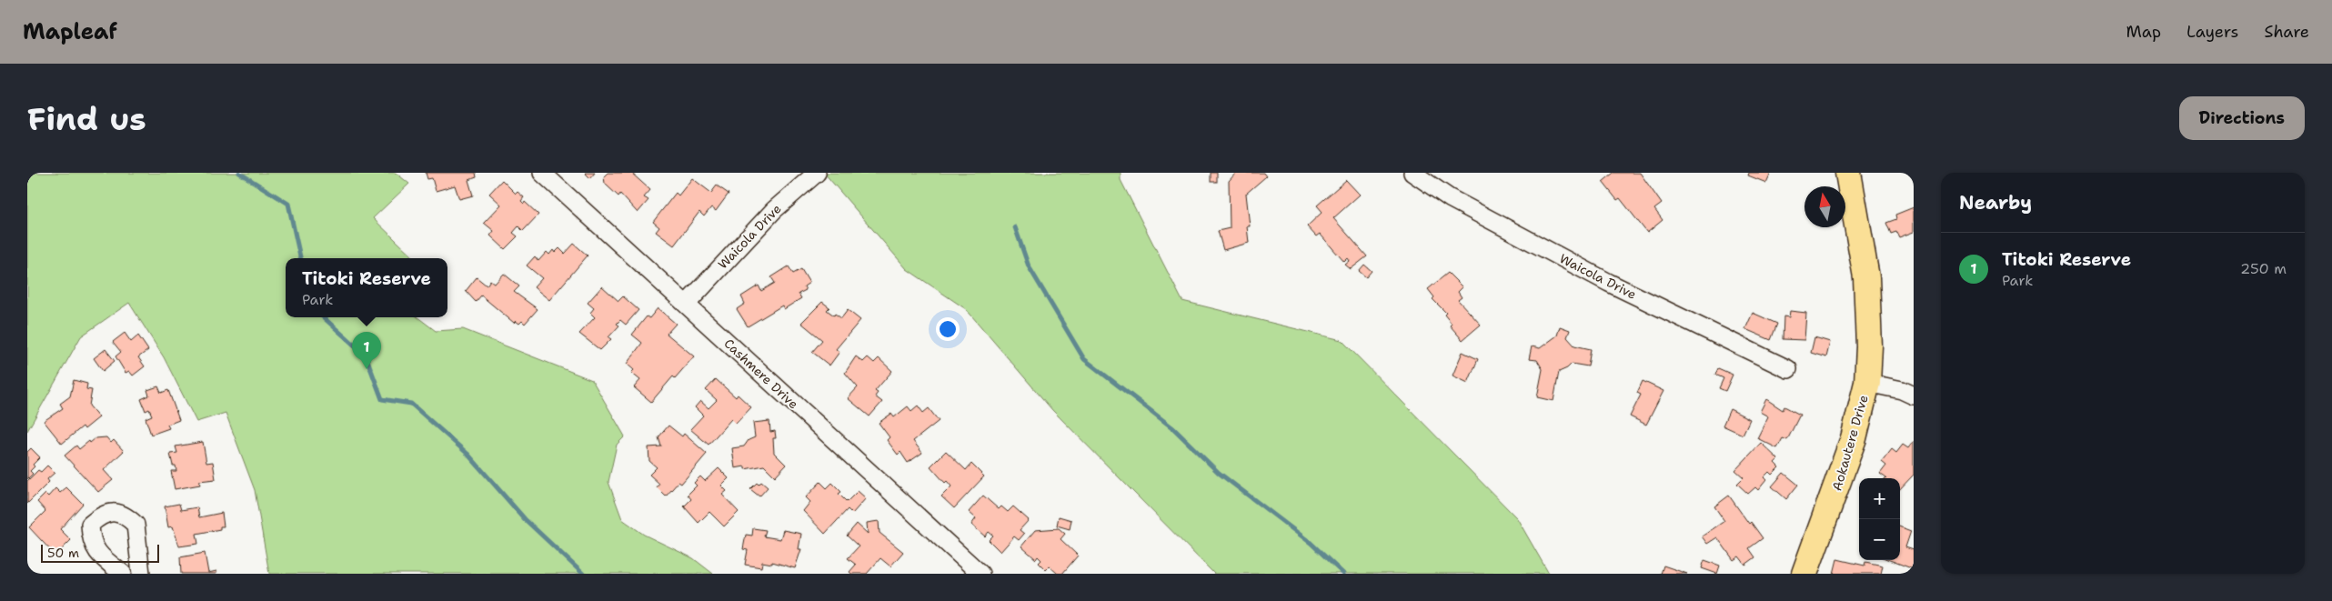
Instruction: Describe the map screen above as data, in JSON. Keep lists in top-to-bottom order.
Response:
{
  "streets": {
    "highway": ["Aokautere Drive"],
    "street": ["Waicola Drive", "Cashmere Drive"]
  },
  "crossings": [
    ["Waicola Drive", "Cashmere Drive"]
  ],
  "scale_bar": "50 m",
  "north": "top",
  "page": {
    "header": "Mapleaf",
    "nav": ["Map", "Layers", "Share"],
    "buttons": "Directions",
    "title": "Find us",
    "heading": "Nearby",
    "list": [
      {
        "mark": "1",
        "name": "Titoki Reserve",
        "note": "Park",
        "value": "250 m"
      }
    ],
    "popup": ["Titoki Reserve", "Park"],
    "pins": "1",
    "map_buttons": ["+", "−"],
    "scale": "50 m"
  }
}
